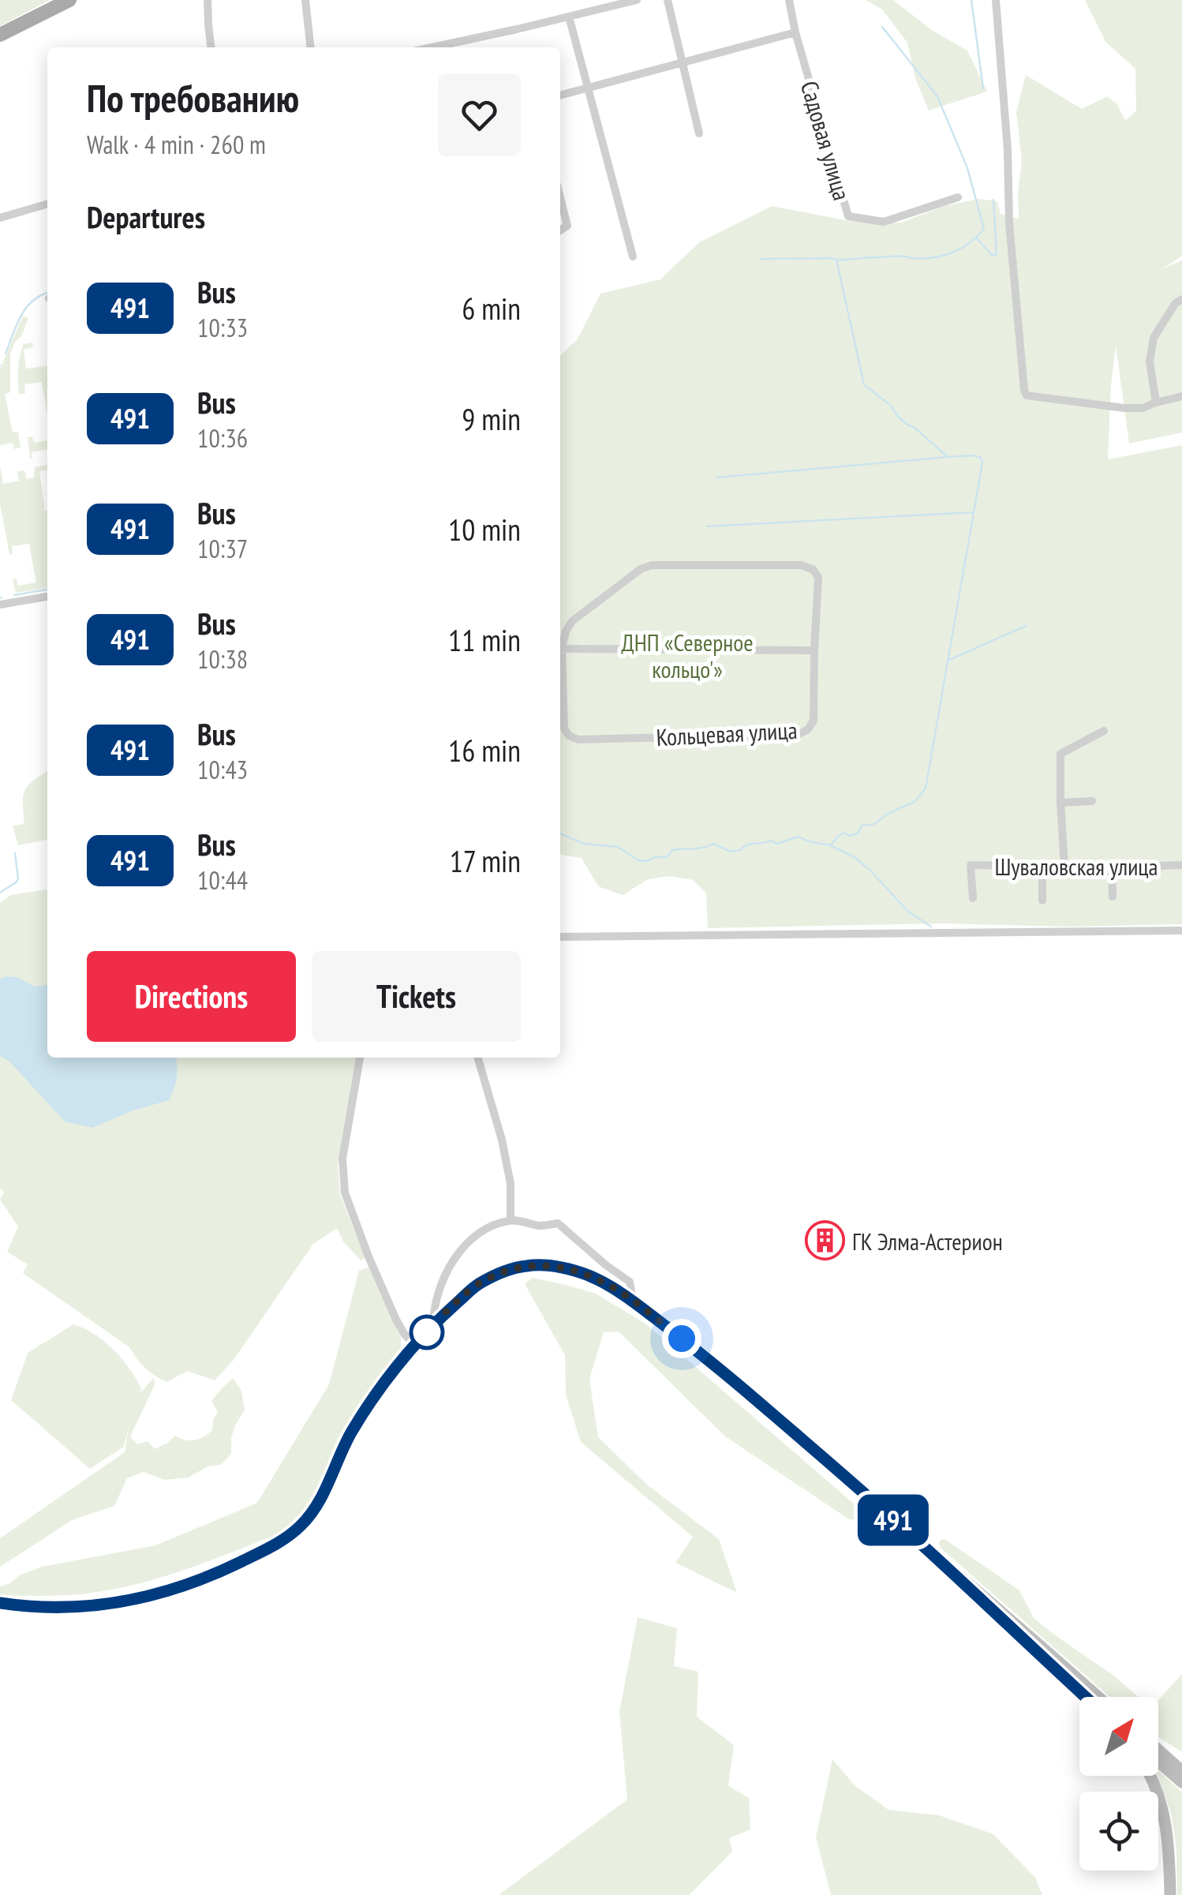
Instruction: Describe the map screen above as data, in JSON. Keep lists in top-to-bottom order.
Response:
{
  "streets": {
    "street": ["Садовая улица", "Кольцевая улица", "Шуваловская улица"]
  },
  "parks": ["ДНП «Северное кольцо'»"],
  "places": {
    "building": ["ГК Элма-Астерион"]
  },
  "lines": ["bus line 491"],
  "north": "top right",
  "page": {
    "on_map": "491",
    "heading": [
      ["По требованию", "Walk · 4 min · 260 m"],
      "Departures"
    ],
    "list": [
      {
        "mark": "491",
        "name": "Bus",
        "note": "10:33",
        "value": "6 min"
      },
      {
        "mark": "491",
        "name": "Bus",
        "note": "10:36",
        "value": "9 min"
      },
      {
        "mark": "491",
        "name": "Bus",
        "note": "10:37",
        "value": "10 min"
      },
      {
        "mark": "491",
        "name": "Bus",
        "note": "10:38",
        "value": "11 min"
      },
      {
        "mark": "491",
        "name": "Bus",
        "note": "10:43",
        "value": "16 min"
      },
      {
        "mark": "491",
        "name": "Bus",
        "note": "10:44",
        "value": "17 min"
      }
    ],
    "buttons": ["Directions", "Tickets"]
  }
}
